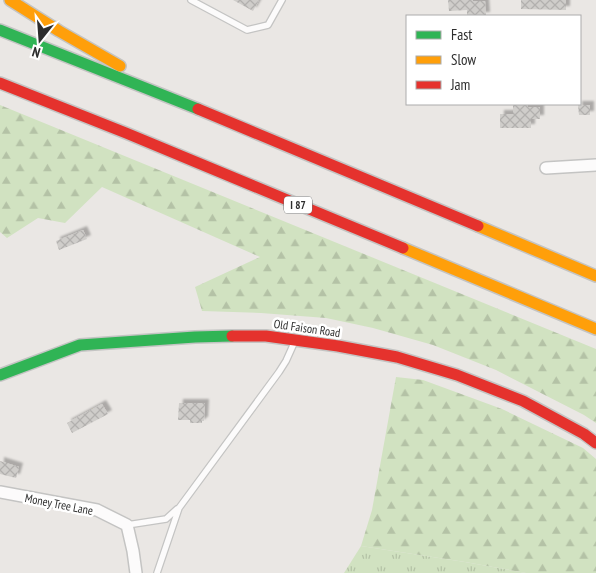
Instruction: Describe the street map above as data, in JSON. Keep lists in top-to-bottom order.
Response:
{
  "streets": {
    "main road": ["I 87", "Old Faison Road"],
    "street": ["Money Tree Lane"]
  },
  "legend": ["Fast", "Slow", "Jam"],
  "north": "bottom"
}
